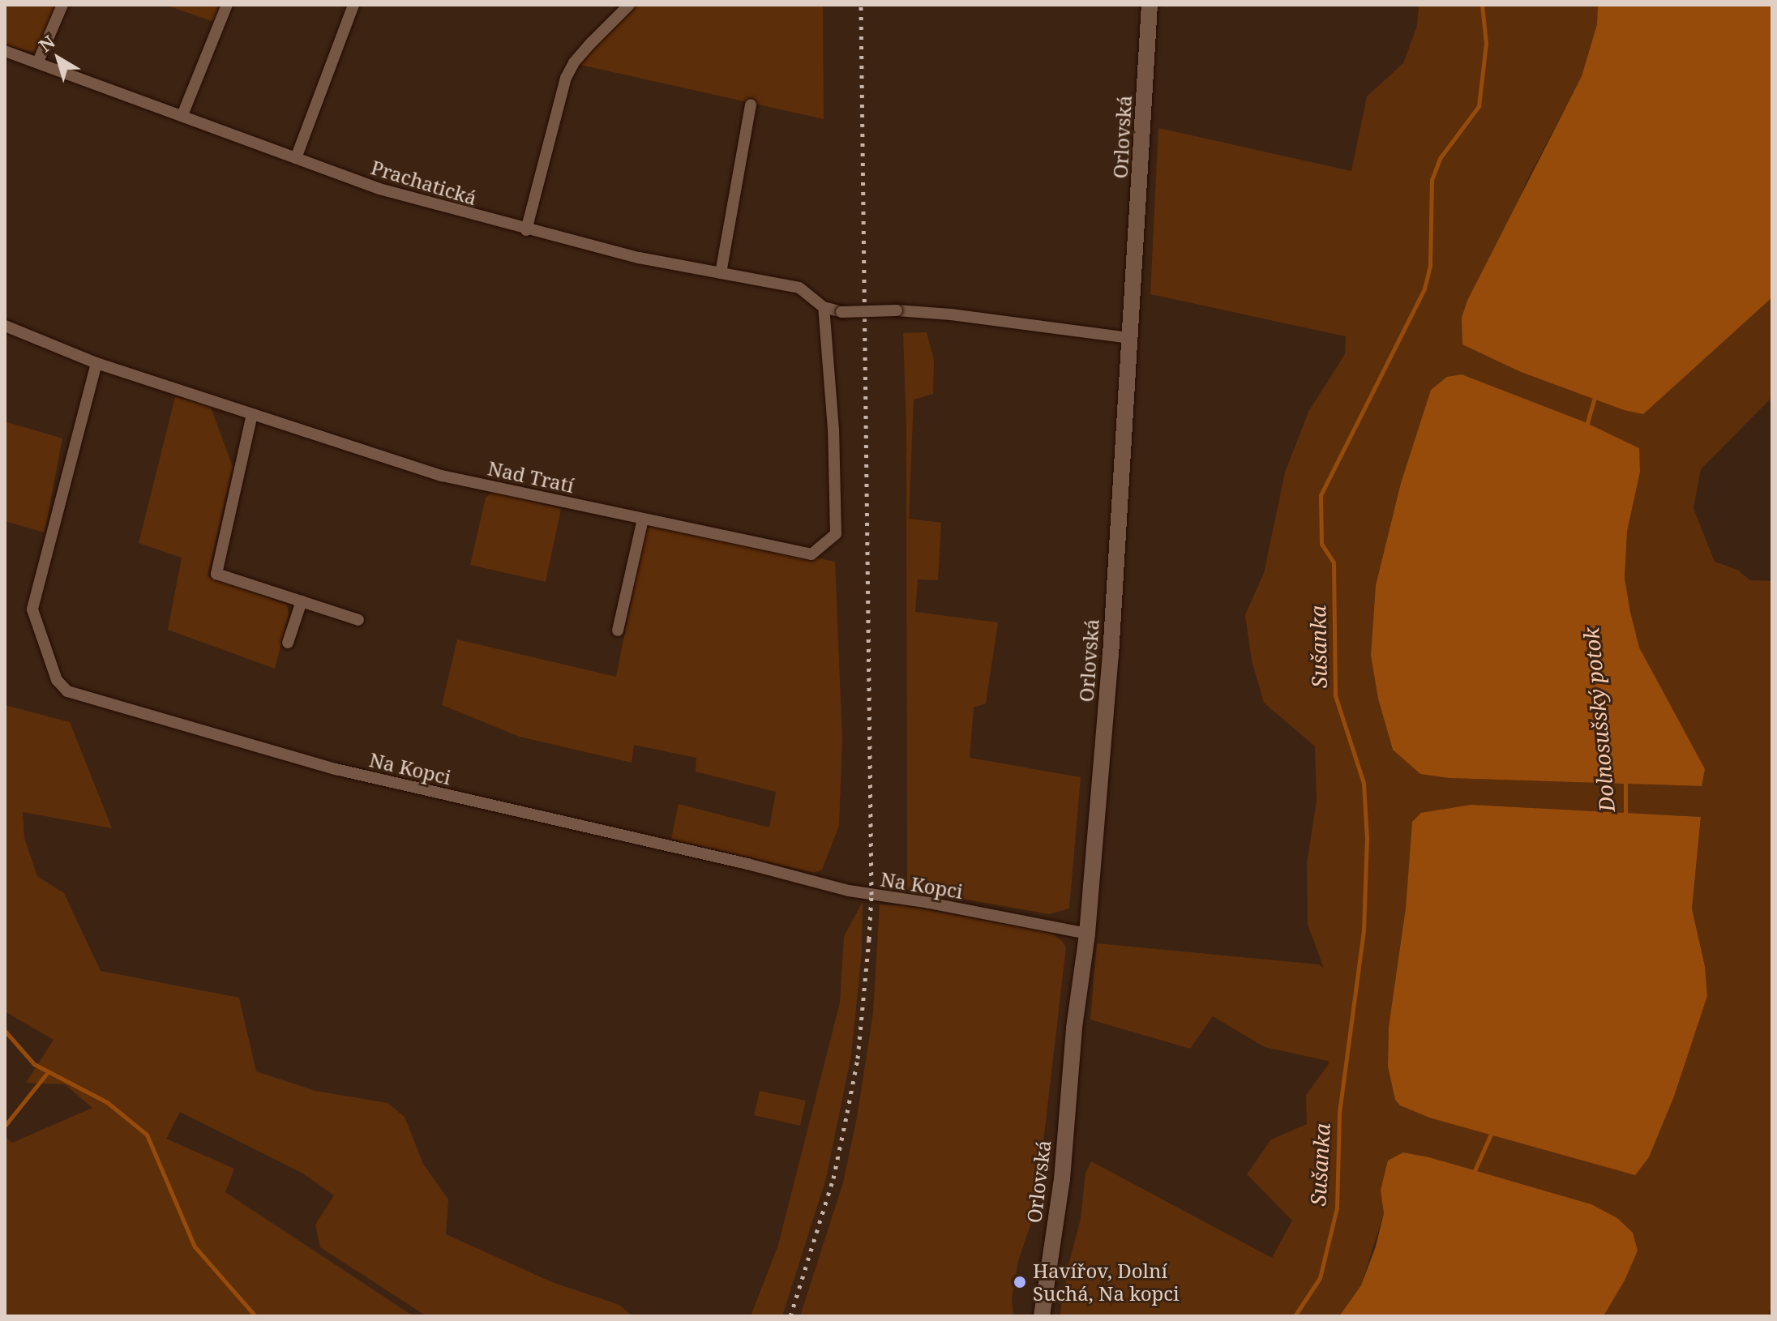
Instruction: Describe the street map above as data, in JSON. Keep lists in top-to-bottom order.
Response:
{
  "streets": {
    "main road": ["Orlovská"],
    "street": ["Prachatická", "Nad Tratí", "Na Kopci"]
  },
  "crossings": [
    ["Orlovská", "Prachatická"],
    ["Orlovská", "Na Kopci"],
    ["Prachatická", "Nad Tratí"],
    ["Nad Tratí", "Na Kopci"]
  ],
  "water": ["Sušanka", "Dolnosušský potok"],
  "places": ["Havířov, Dolní Suchá, Na kopci"],
  "north": "top left"
}
